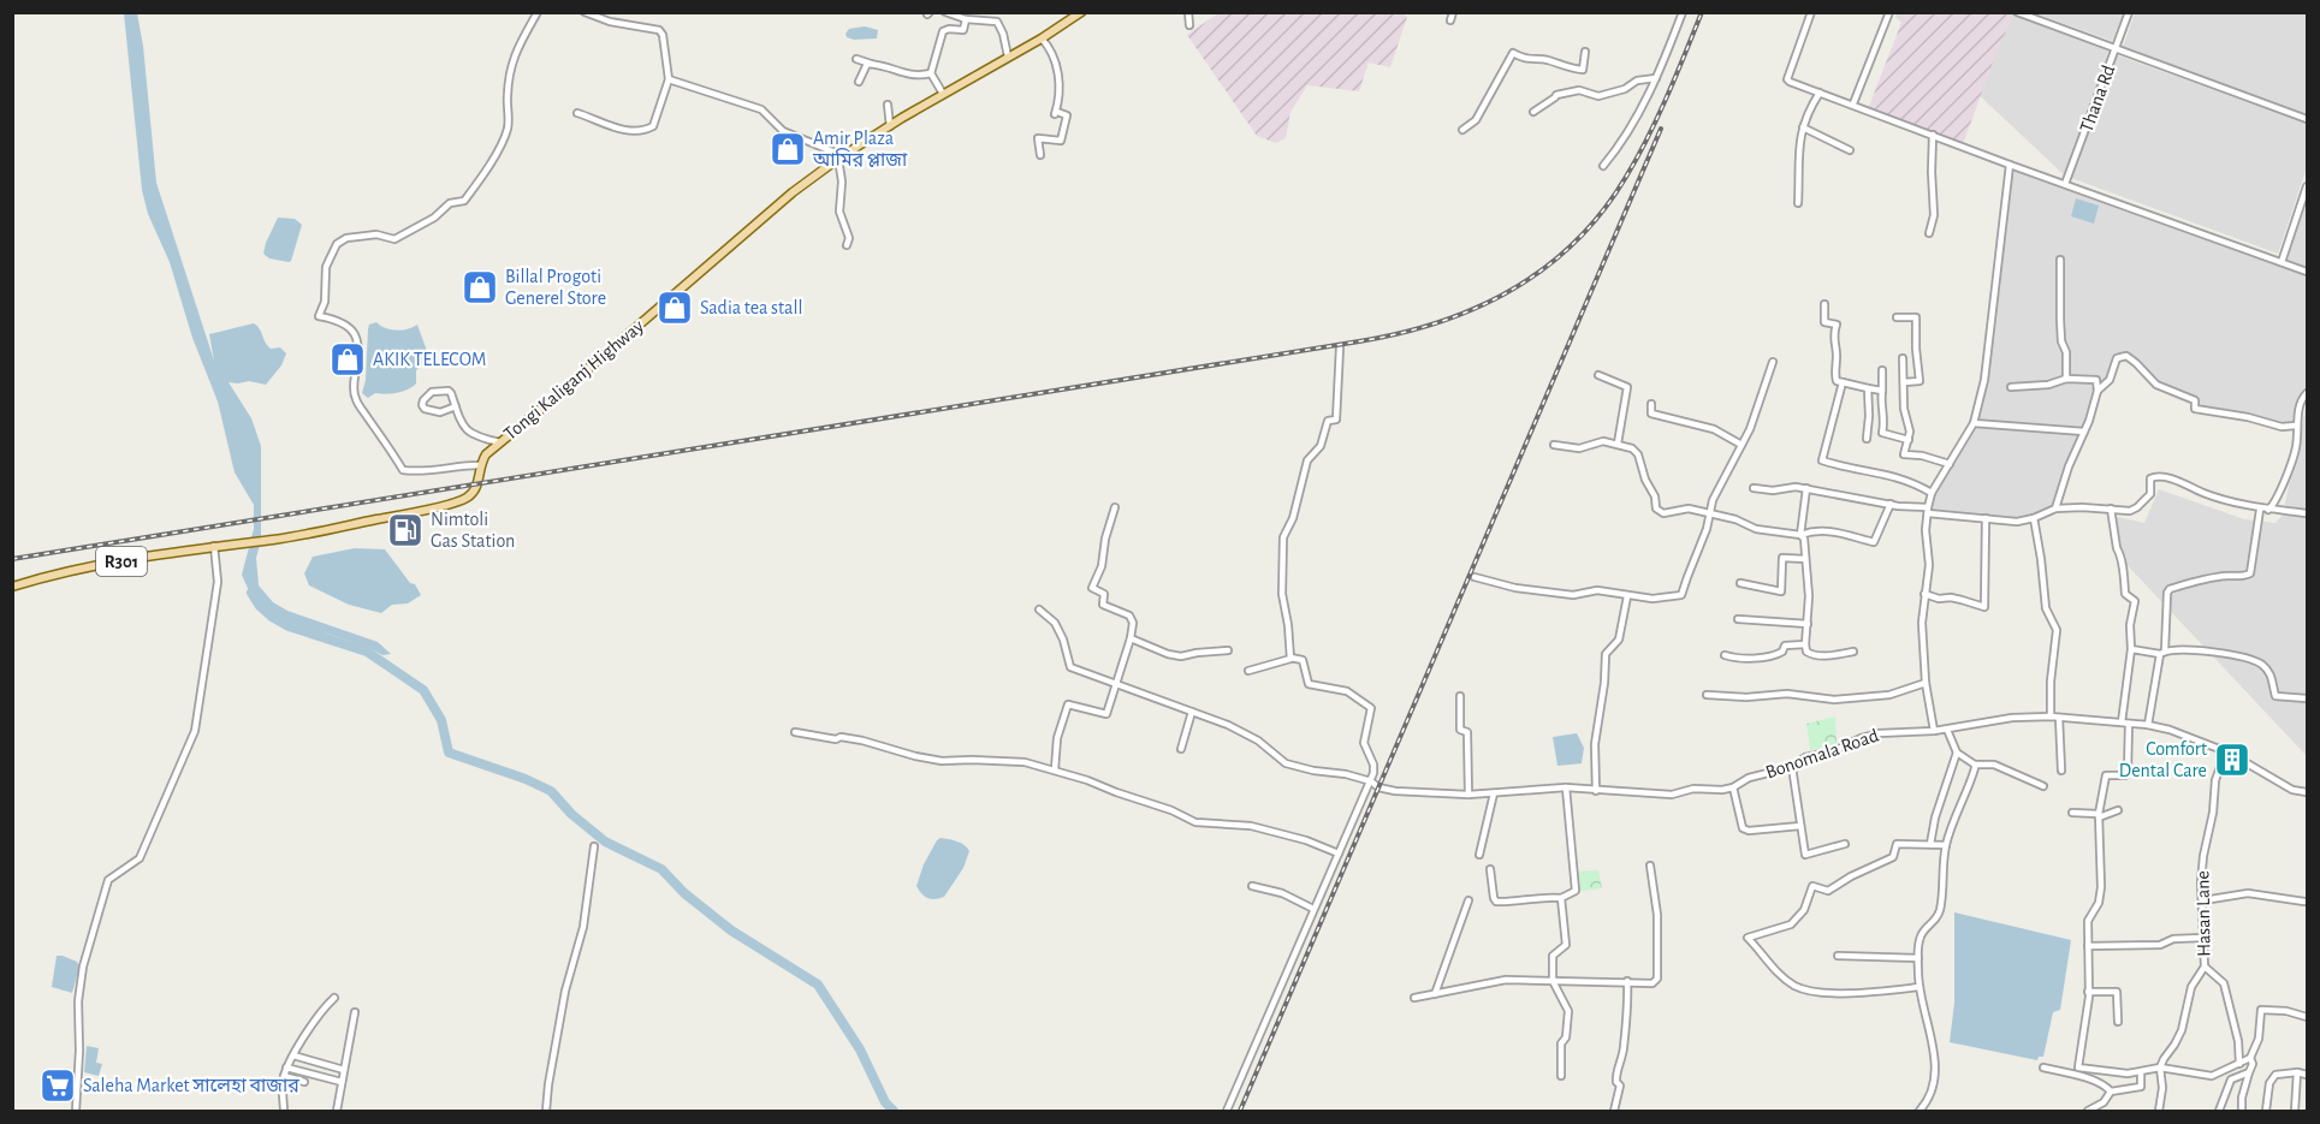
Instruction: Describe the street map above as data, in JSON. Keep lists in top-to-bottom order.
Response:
{
  "streets": {
    "main road": ["Tongi Kaliganj Highway", "R301"],
    "street": ["Thana Rd", "Bonomala Road", "Hasan Lane"]
  },
  "crossings": [
    ["Bonomala Road", "Hasan Lane"]
  ],
  "places": {
    "shop": [
      "Amir Plaza আমির প্লাজা",
      "Billal Progoti Generel Store",
      "Sadia tea stall",
      "AKIK TELECOM"
    ],
    "fuel station": ["Nimtoli Gas Station"],
    "building": ["Comfort Dental Care"],
    "supermarket": ["Saleha Market সালেহা বাজার"]
  }
}
